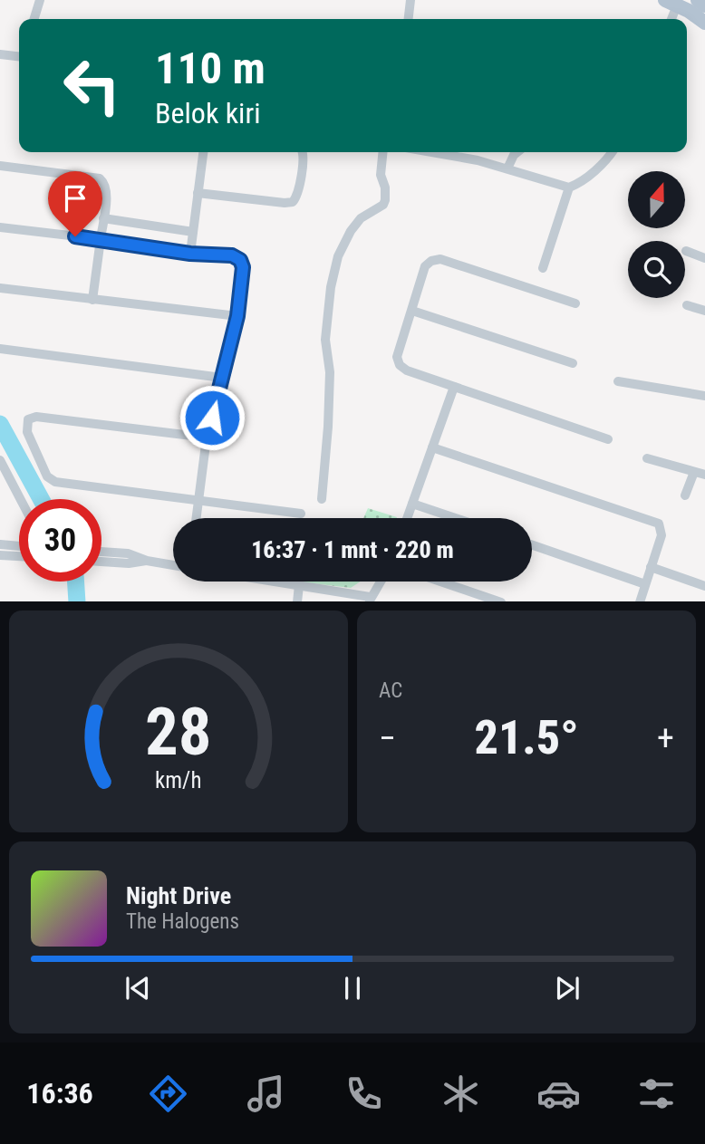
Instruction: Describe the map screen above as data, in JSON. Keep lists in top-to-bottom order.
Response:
{
  "north": "top",
  "page": {
    "turn": ["110 m", "Belok kiri"],
    "limit": "30",
    "trip": "16:37 · 1 mnt · 220 m",
    "tile": "AC",
    "heat": ["−", "21.5°", "+"],
    "song": ["Night Drive", "The Halogens"],
    "tabs": "16:36",
    "gauge": ["28", "km/h"]
  }
}
